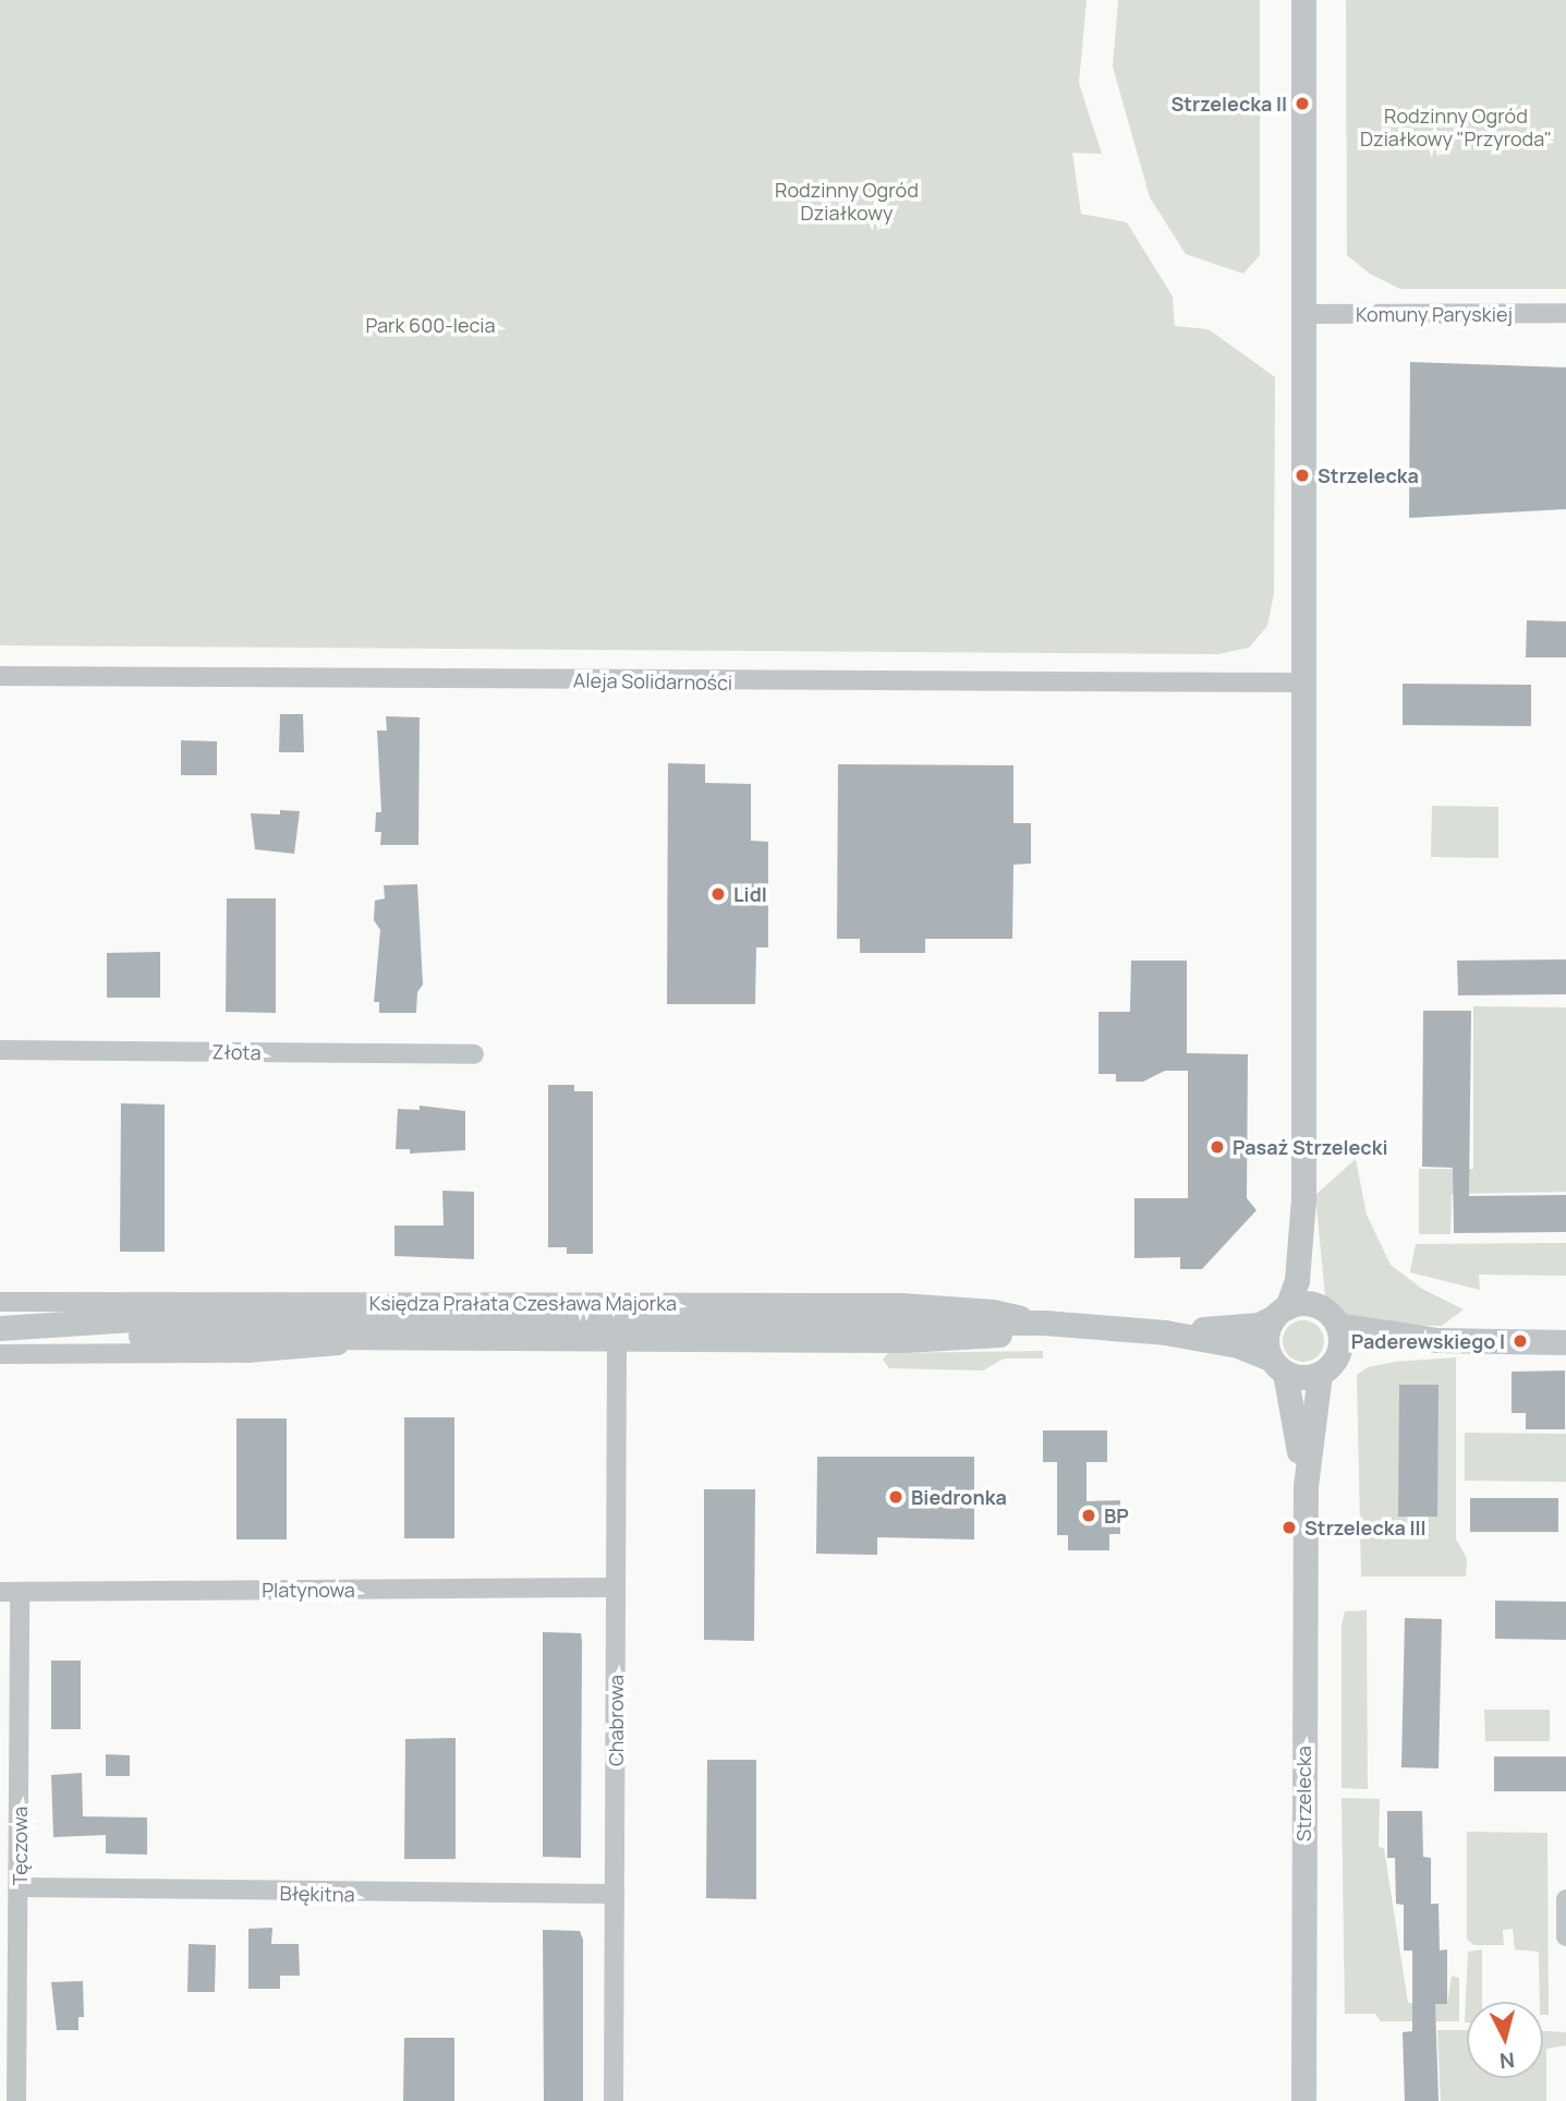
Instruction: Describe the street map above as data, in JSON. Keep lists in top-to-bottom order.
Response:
{
  "streets": {
    "street": [
      "Komuny Paryskiej",
      "Aleja Solidarności",
      "Złota",
      "Księdza Prałata Czesława Majorka",
      "Platynowa",
      "Chabrowa",
      "Strzelecka",
      "Tęczowa",
      "Błękitna"
    ]
  },
  "crossings": [
    ["Księdza Prałata Czesława Majorka", "Chabrowa"],
    ["Księdza Prałata Czesława Majorka", "Strzelecka"],
    ["Platynowa", "Chabrowa"],
    ["Platynowa", "Tęczowa"],
    ["Chabrowa", "Błękitna"],
    ["Tęczowa", "Błękitna"]
  ],
  "parks": ["Rodzinny Ogród Działkowy \"Przyroda\"", "Rodzinny Ogród Działkowy", "Park 600-lecia"],
  "places": [
    "Strzelecka II",
    "Strzelecka",
    "Lidl",
    "Pasaż Strzelecki",
    "Paderewskiego I",
    "Biedronka",
    "BP",
    "Strzelecka III"
  ],
  "north": "bottom"
}
